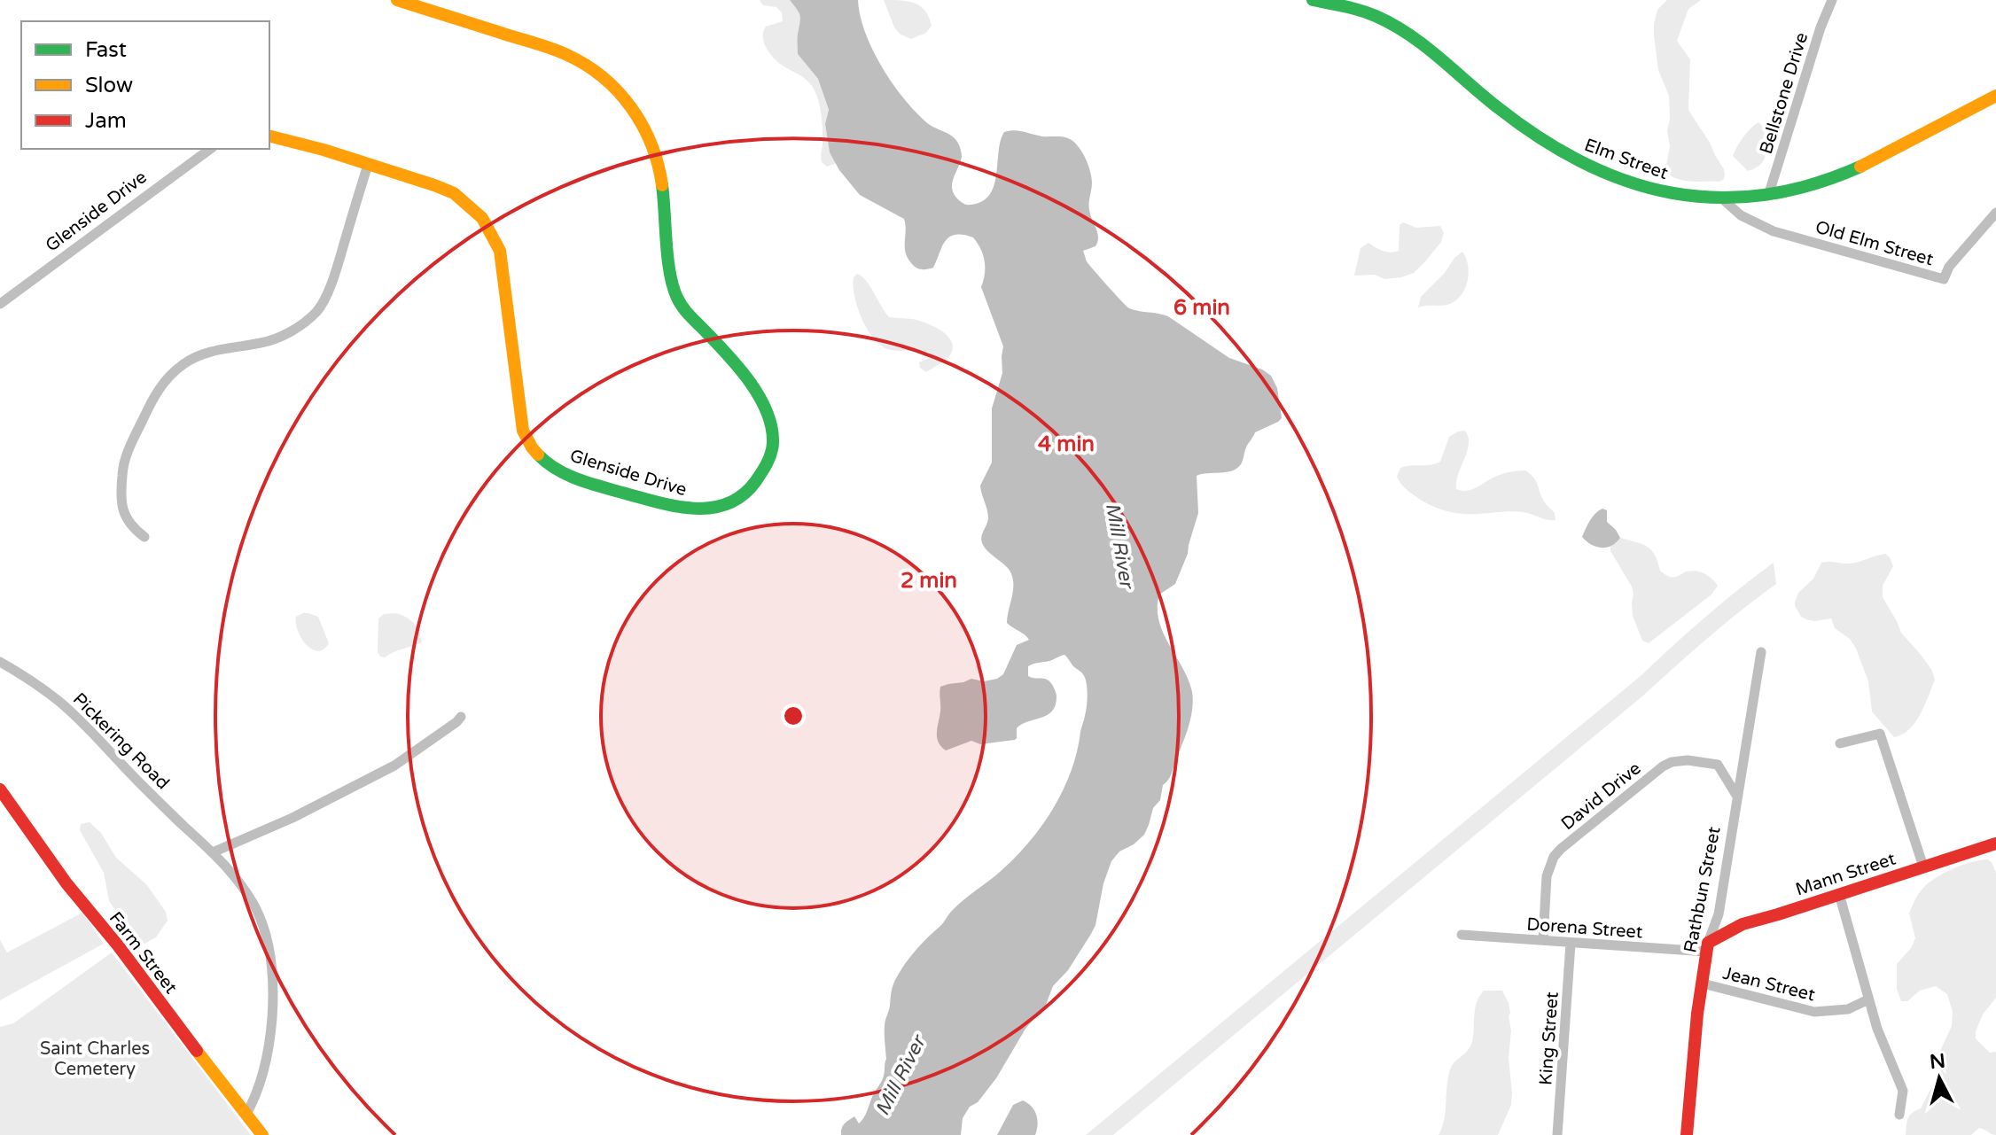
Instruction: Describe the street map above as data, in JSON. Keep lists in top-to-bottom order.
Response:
{
  "streets": {
    "street": [
      "Bellstone Drive",
      "Elm Street",
      "Glenside Drive",
      "Old Elm Street",
      "Pickering Road",
      "David Drive",
      "Mann Street",
      "Rathbun Street",
      "Dorena Street",
      "Farm Street",
      "Jean Street",
      "King Street"
    ]
  },
  "crossings": [
    ["Bellstone Drive", "Elm Street"],
    ["Elm Street", "Old Elm Street"],
    ["Pickering Road", "Farm Street"],
    ["David Drive", "Rathbun Street"],
    ["David Drive", "Dorena Street"],
    ["Mann Street", "Rathbun Street"],
    ["Mann Street", "Dorena Street"],
    ["Rathbun Street", "Dorena Street"],
    ["Rathbun Street", "Jean Street"],
    ["Dorena Street", "King Street"]
  ],
  "water": ["Mill River"],
  "parks": ["Saint Charles Cemetery"],
  "legend": ["Fast", "Slow", "Jam"],
  "north": "top",
  "rings": ["6 min", "4 min", "2 min"]
}
